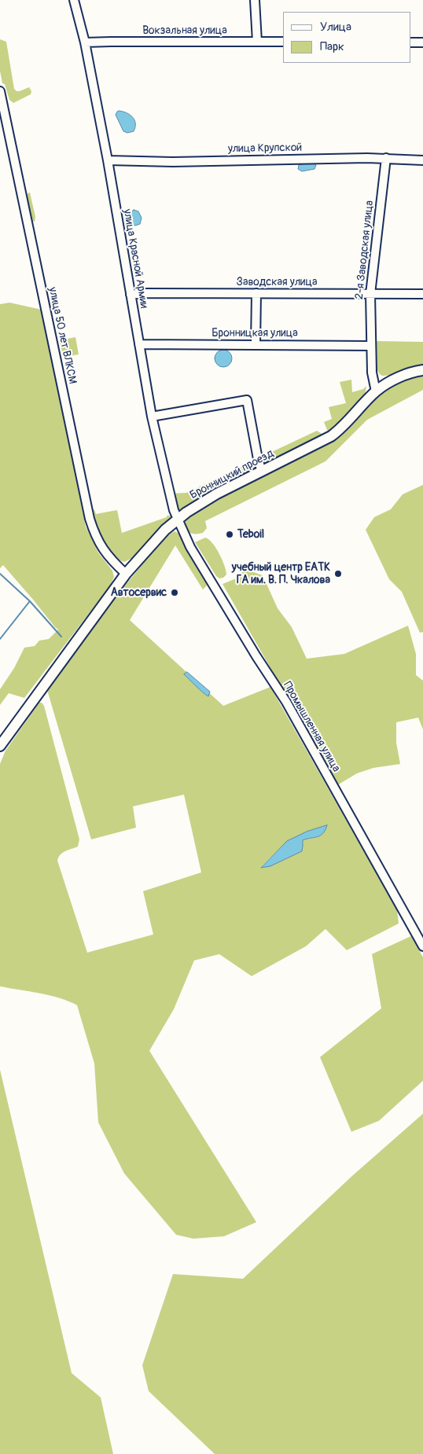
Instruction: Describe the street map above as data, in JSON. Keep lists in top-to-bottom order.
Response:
{
  "streets": {
    "main road": ["Бронницкий проезд"],
    "street": [
      "Вокзальная улица",
      "улица Крупской",
      "2-я Заводская улица",
      "улица Красной Армии",
      "Заводская улица",
      "Бронницкая улица",
      "улица 50 лет ВЛКСМ",
      "Промышленная улица"
    ]
  },
  "crossings": [
    ["Вокзальная улица", "улица Красной Армии"],
    ["улица Крупской", "2-я Заводская улица"],
    ["улица Крупской", "улица Красной Армии"],
    ["2-я Заводская улица", "Заводская улица"],
    ["2-я Заводская улица", "Бронницкая улица"],
    ["2-я Заводская улица", "Бронницкий проезд"],
    ["улица Красной Армии", "Заводская улица"],
    ["улица Красной Армии", "Бронницкая улица"],
    ["улица Красной Армии", "Бронницкий проезд"],
    ["улица Красной Армии", "Промышленная улица"],
    ["улица 50 лет ВЛКСМ", "Бронницкий проезд"],
    ["Бронницкий проезд", "Промышленная улица"]
  ],
  "places": ["Teboil", "учебный центр ЕАТК ГА им. В. П. Чкалова", "Автосервис"],
  "legend": ["Улица", "Парк"]
}
